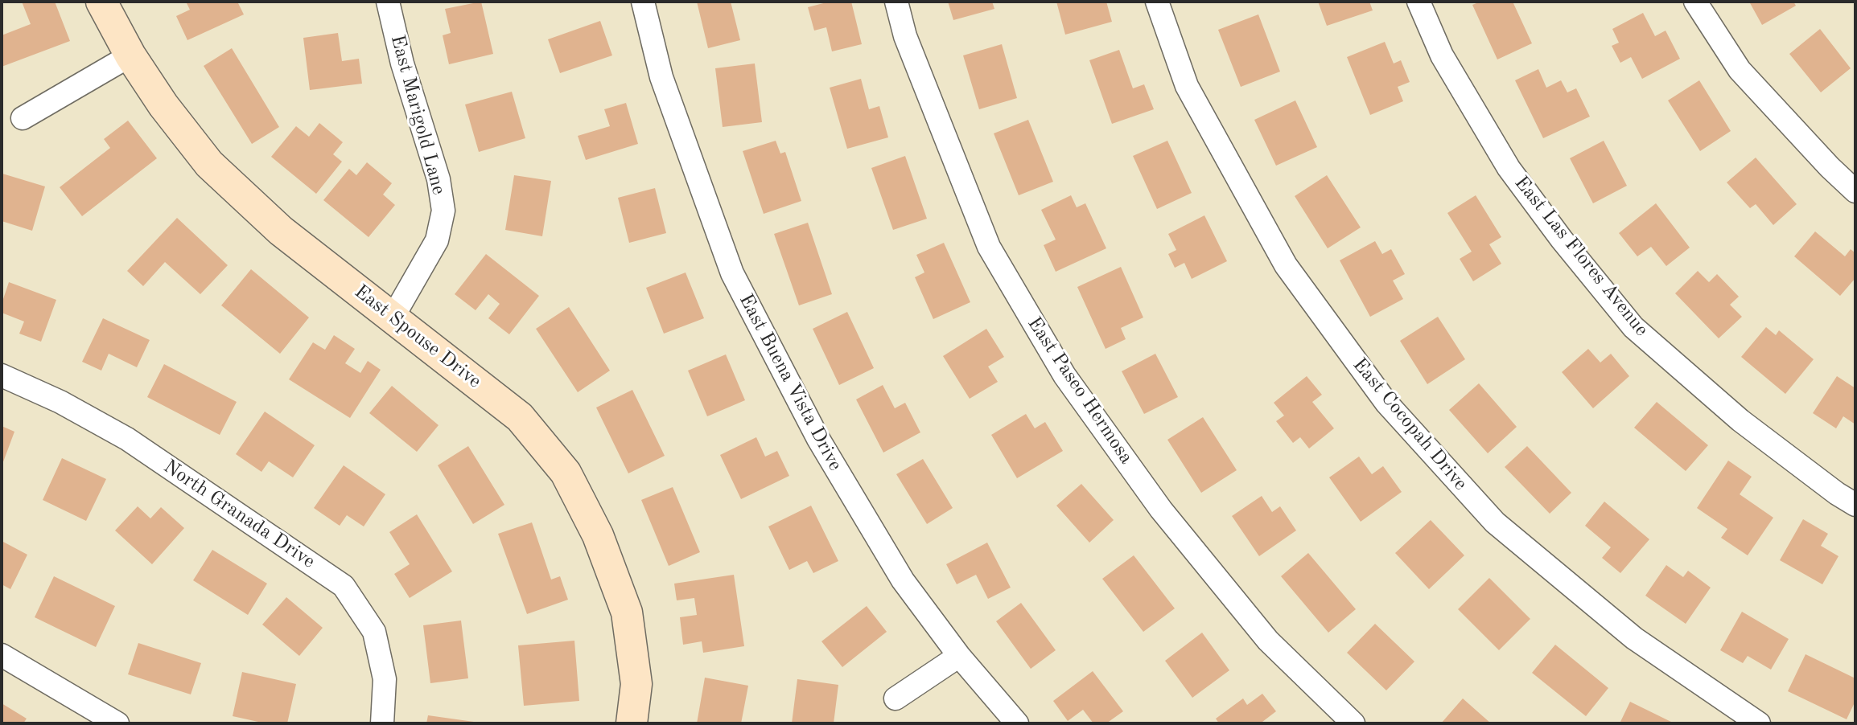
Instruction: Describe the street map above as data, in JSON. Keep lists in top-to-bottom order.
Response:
{
  "streets": {
    "main road": ["East Spouse Drive"],
    "street": [
      "East Marigold Lane",
      "East Las Flores Avenue",
      "East Buena Vista Drive",
      "East Paseo Hermosa",
      "East Cocopah Drive",
      "North Granada Drive"
    ]
  },
  "crossings": [
    ["East Marigold Lane", "East Spouse Drive"]
  ]
}
